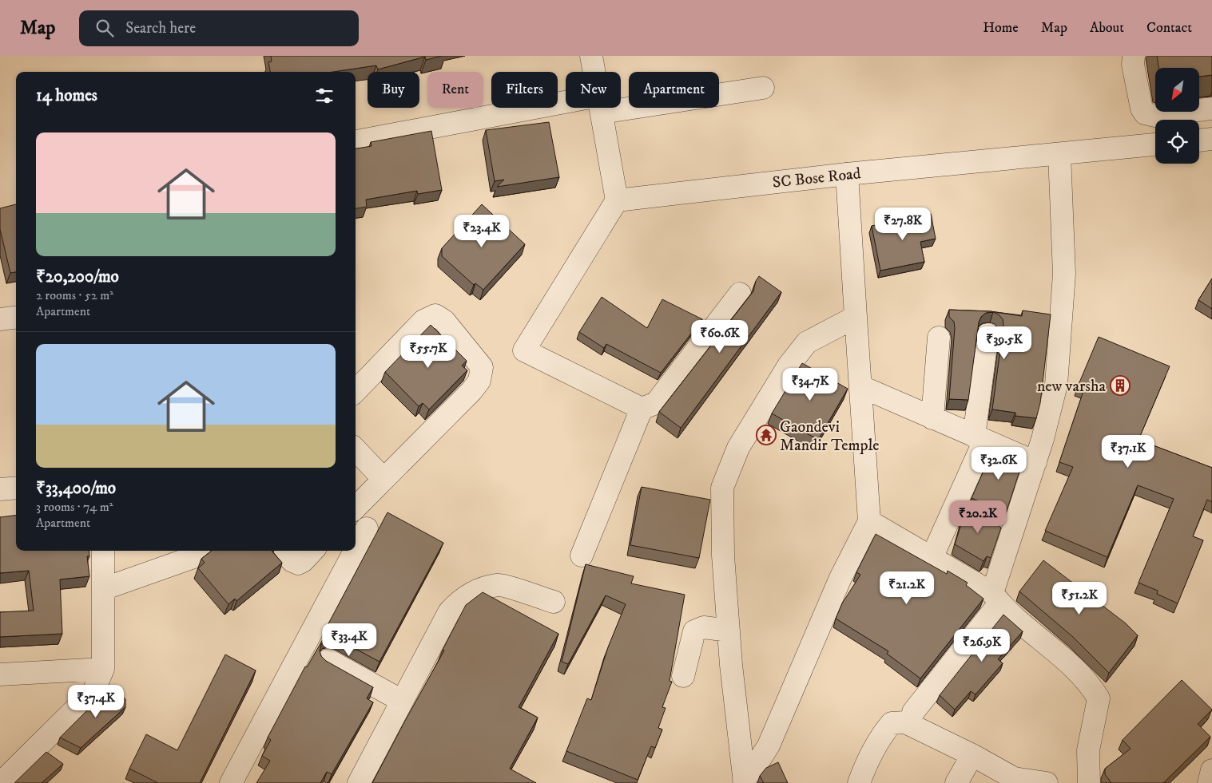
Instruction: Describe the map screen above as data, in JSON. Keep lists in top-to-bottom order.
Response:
{
  "streets": {
    "street": ["SC Bose Road"]
  },
  "places": {
    "building": ["new varsha"],
    "temple": ["Gaondevi Mandir Temple"]
  },
  "north": "bottom left",
  "page": {
    "header": "Map",
    "search": "Search here",
    "nav": [
      "Home",
      "Map",
      "About",
      "Contact"
    ],
    "chip": [
      "Buy",
      "Rent",
      "Filters",
      "New",
      "Apartment"
    ],
    "heading": "14 homes",
    "list": [
      {
        "name": "₹20,200/mo",
        "note": "2 rooms · 52 m² · Apartment"
      },
      {
        "name": "₹33,400/mo",
        "note": "3 rooms · 74 m² · Apartment"
      }
    ],
    "price": [
      "₹27.8K",
      "₹23.4K",
      "₹60.6K",
      "₹39.5K",
      "₹55.7K",
      "₹34.7K",
      "₹37.1K",
      "₹32.6K",
      "₹20.2K",
      "₹21.2K",
      "₹51.2K",
      "₹33.4K",
      "₹26.9K",
      "₹37.4K"
    ]
  }
}
